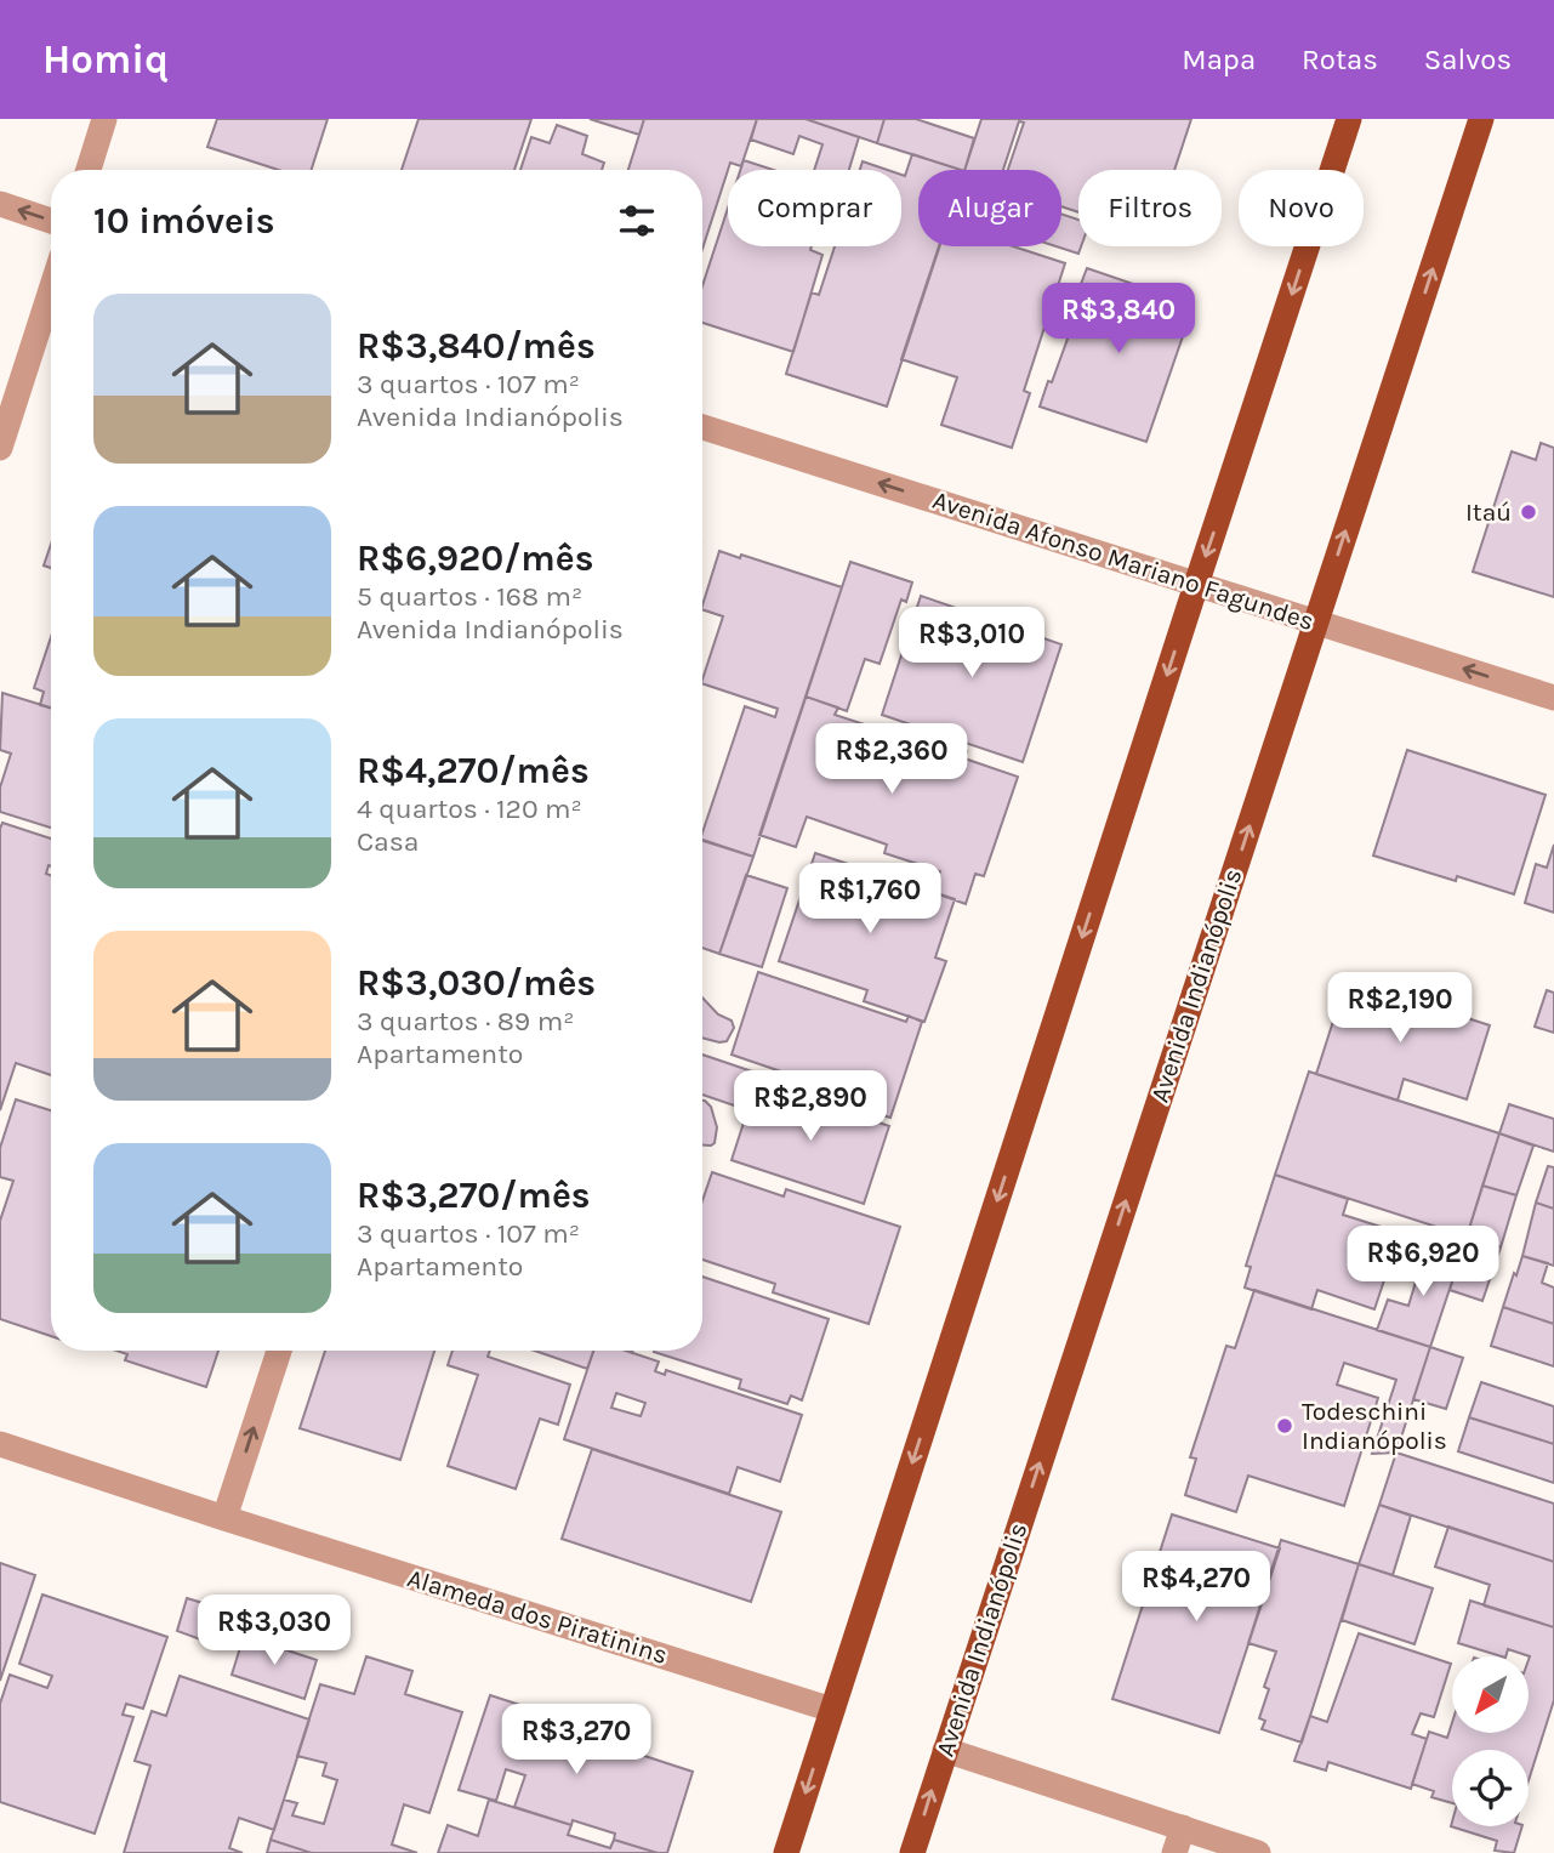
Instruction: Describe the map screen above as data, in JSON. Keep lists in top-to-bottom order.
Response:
{
  "streets": {
    "main road": ["Avenida Indianópolis"],
    "street": ["Avenida Afonso Mariano Fagundes", "Alameda dos Piratinins"]
  },
  "crossings": [
    ["Avenida Afonso Mariano Fagundes", "Avenida Indianópolis"]
  ],
  "one_way": ["Avenida Afonso Mariano Fagundes"],
  "places": ["Itaú", "Todeschini Indianópolis"],
  "north": "bottom left",
  "page": {
    "header": "Homiq",
    "nav": ["Mapa", "Rotas", "Salvos"],
    "chip": [
      "Comprar",
      "Alugar",
      "Filtros",
      "Novo"
    ],
    "heading": "10 imóveis",
    "list": [
      {
        "name": "R$3,840/mês",
        "note": "3 quartos · 107 m² · Avenida Indianópolis"
      },
      {
        "name": "R$6,920/mês",
        "note": "5 quartos · 168 m² · Avenida Indianópolis"
      },
      {
        "name": "R$4,270/mês",
        "note": "4 quartos · 120 m² · Casa"
      },
      {
        "name": "R$3,030/mês",
        "note": "3 quartos · 89 m² · Apartamento"
      },
      {
        "name": "R$3,270/mês",
        "note": "3 quartos · 107 m² · Apartamento"
      }
    ],
    "price": [
      "R$3,840",
      "R$3,010",
      "R$2,360",
      "R$1,760",
      "R$2,190",
      "R$2,890",
      "R$6,920",
      "R$4,270",
      "R$3,030",
      "R$3,270"
    ]
  }
}
